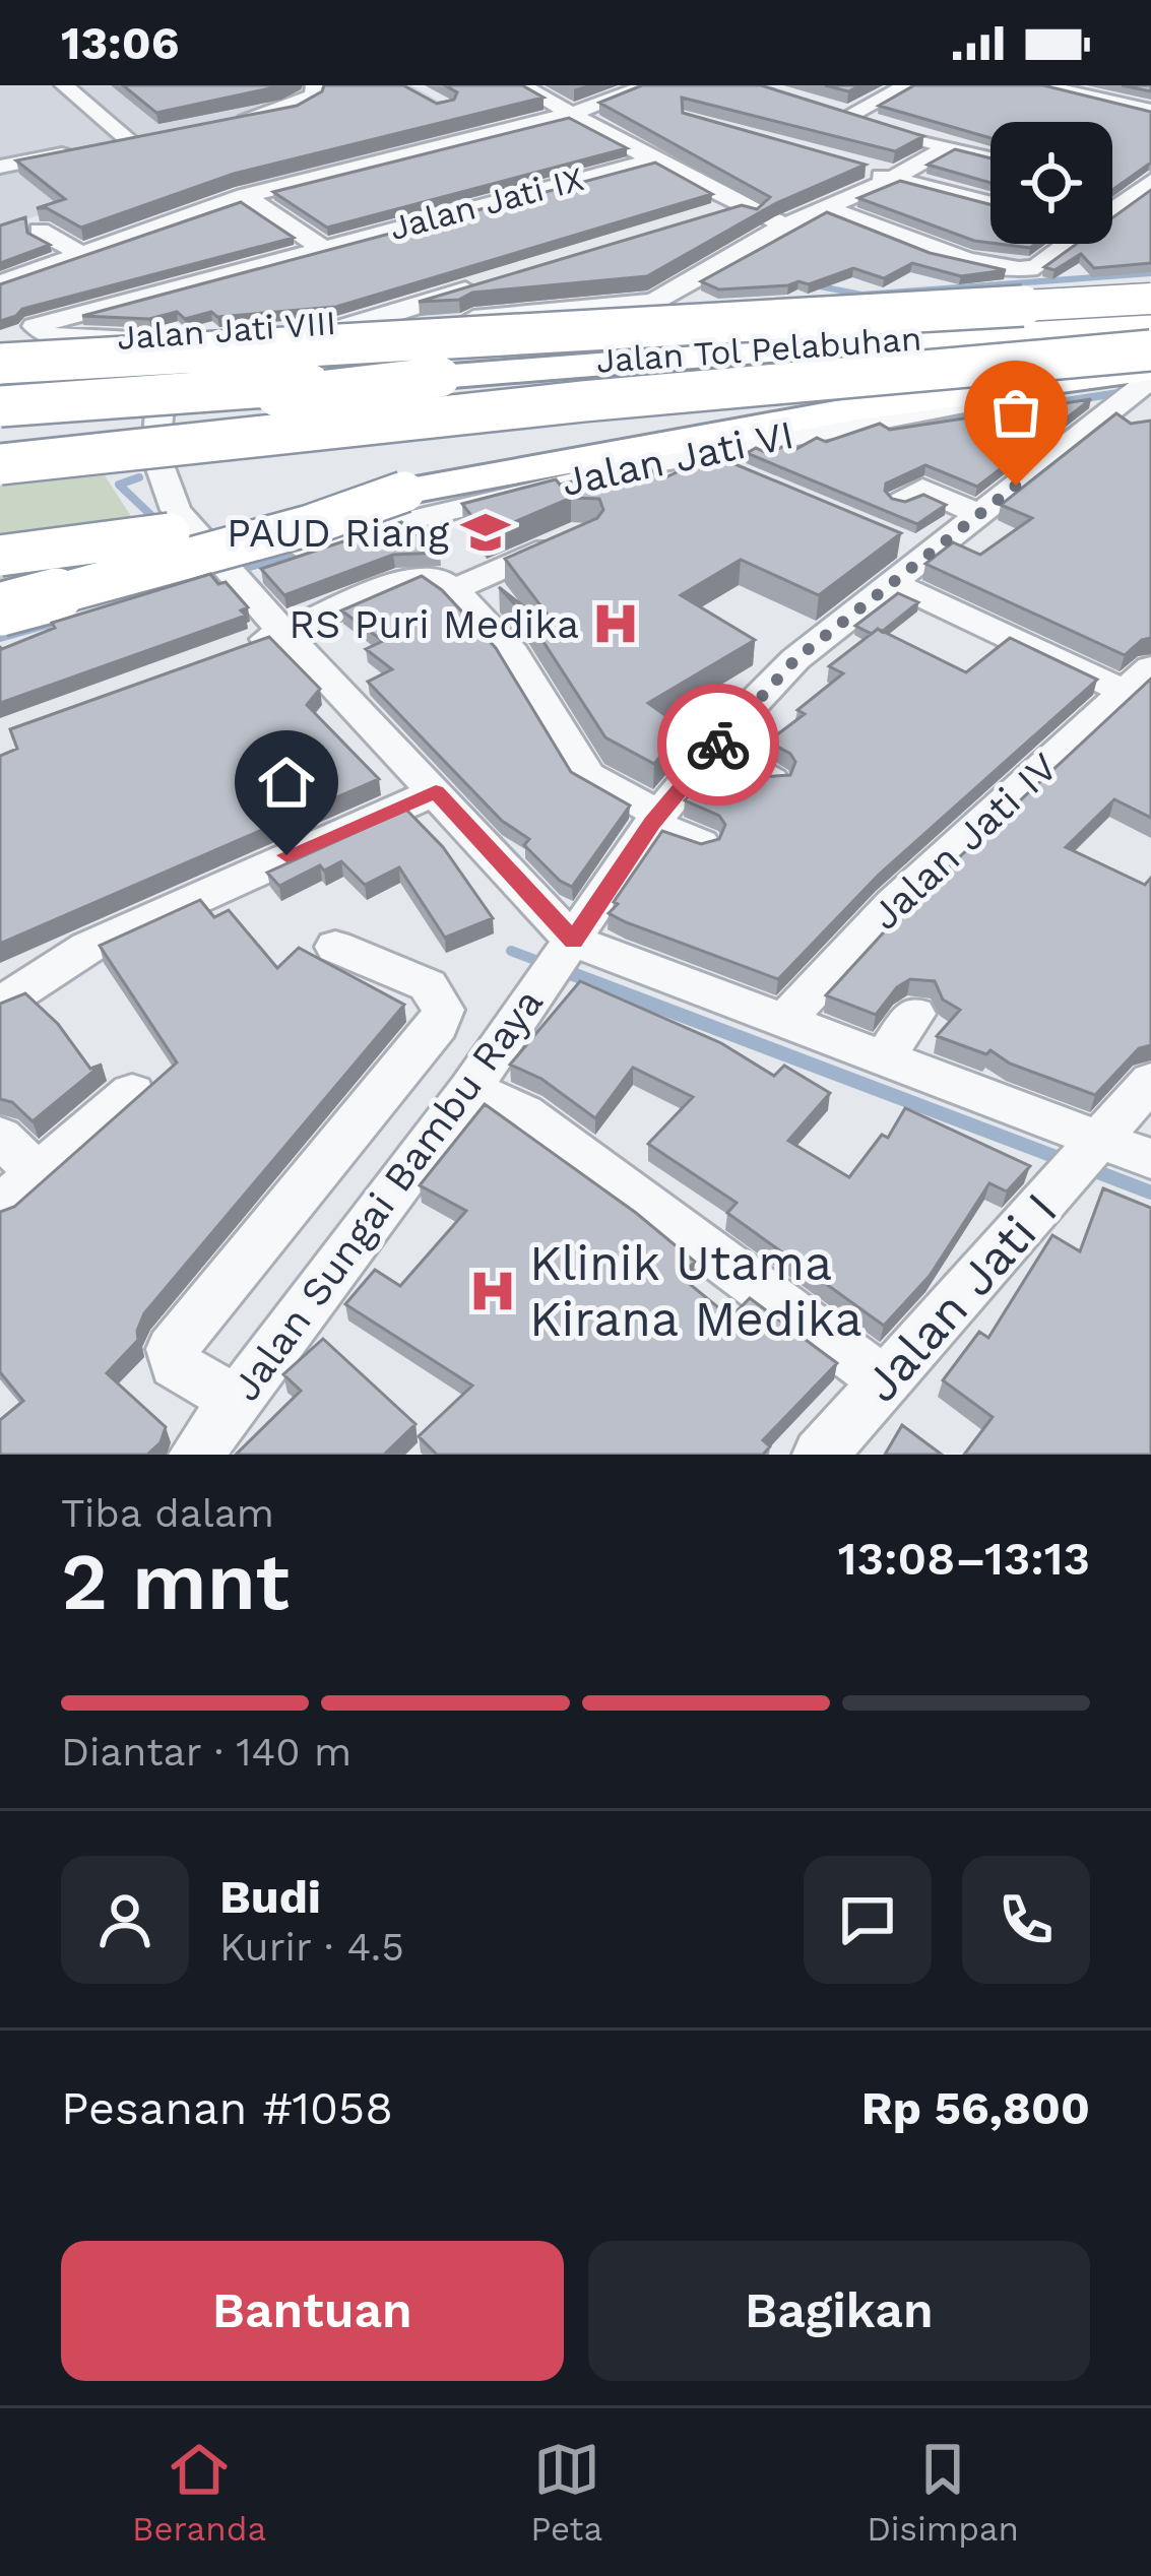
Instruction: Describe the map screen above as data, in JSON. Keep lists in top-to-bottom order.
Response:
{
  "streets": {
    "highway": ["Jalan Tol Pelabuhan"],
    "street": [
      "Jalan Jati IX",
      "Jalan Jati VIII",
      "Jalan Jati VI",
      "Jalan Jati IV",
      "Jalan Sungai Bambu Raya",
      "Jalan Jati I"
    ]
  },
  "crossings": [
    ["Jalan Jati IX", "Jalan Jati VIII"],
    ["Jalan Jati VI", "Jalan Sungai Bambu Raya"]
  ],
  "places": {
    "school or university": ["PAUD Riang"],
    "hospital": ["RS Puri Medika", "Klinik Utama Kirana Medika"]
  },
  "page": {
    "status": "13:06",
    "heading": ["2 mnt", "Tiba dalam", "13:08–13:13"],
    "panel": [
      "Budi",
      "Kurir · 4.5",
      "Pesanan #1058",
      "Rp 56,800"
    ],
    "bar": "Diantar · 140 m",
    "buttons": ["Bantuan", "Bagikan"],
    "tabs": ["Beranda", "Peta", "Disimpan"]
  }
}
